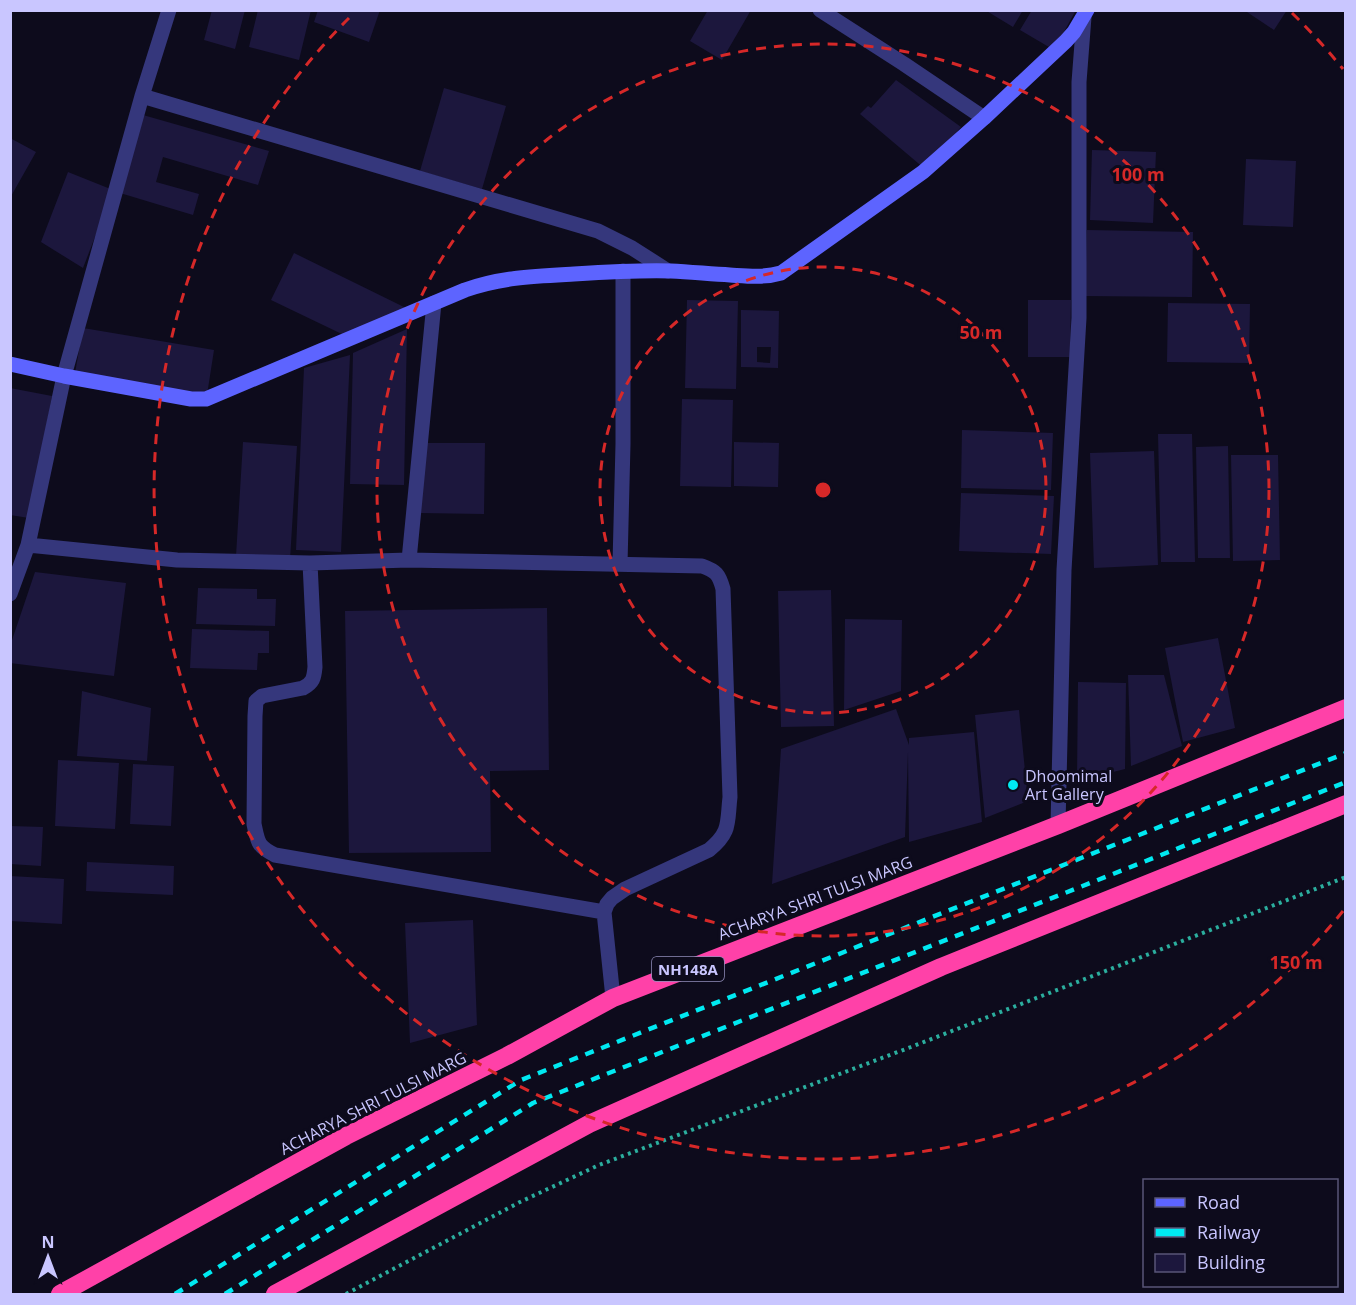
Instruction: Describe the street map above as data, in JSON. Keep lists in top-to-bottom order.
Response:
{
  "streets": {
    "highway": ["ACHARYA SHRI TULSI MARG", "NH148A"]
  },
  "places": ["Dhoomimal Art Gallery"],
  "legend": ["Road", "Railway", "Building"],
  "north": "top",
  "rings": ["100 m", "50 m", "150 m"]
}
